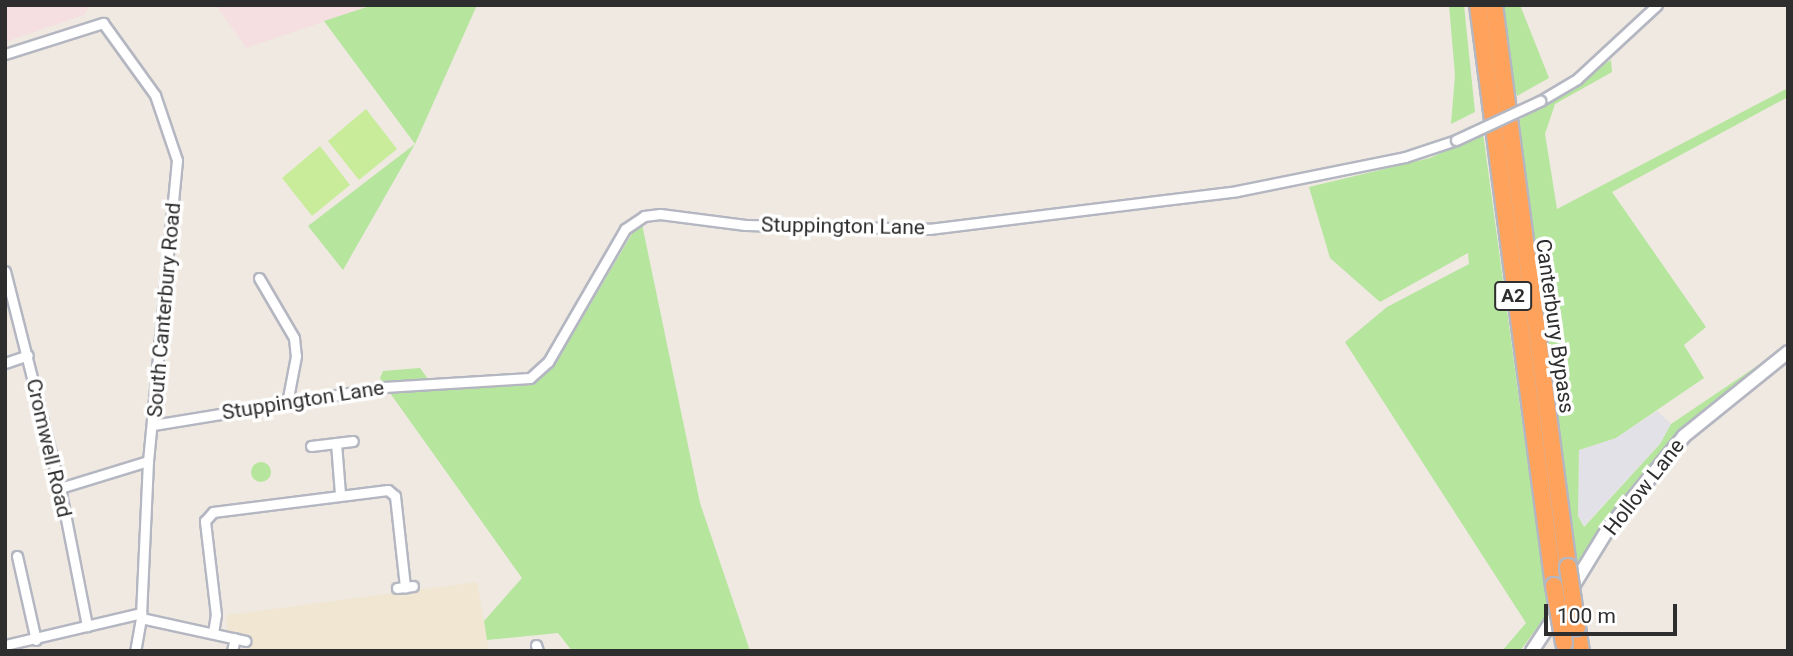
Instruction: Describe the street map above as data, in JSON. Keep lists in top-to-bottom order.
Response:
{
  "streets": {
    "highway": ["A2", "Canterbury Bypass"],
    "street": [
      "Stuppington Lane",
      "South Canterbury Road",
      "Cromwell Road",
      "Hollow Lane"
    ]
  },
  "crossings": [
    ["Stuppington Lane", "South Canterbury Road"]
  ],
  "scale_bar": "100 m"
}
